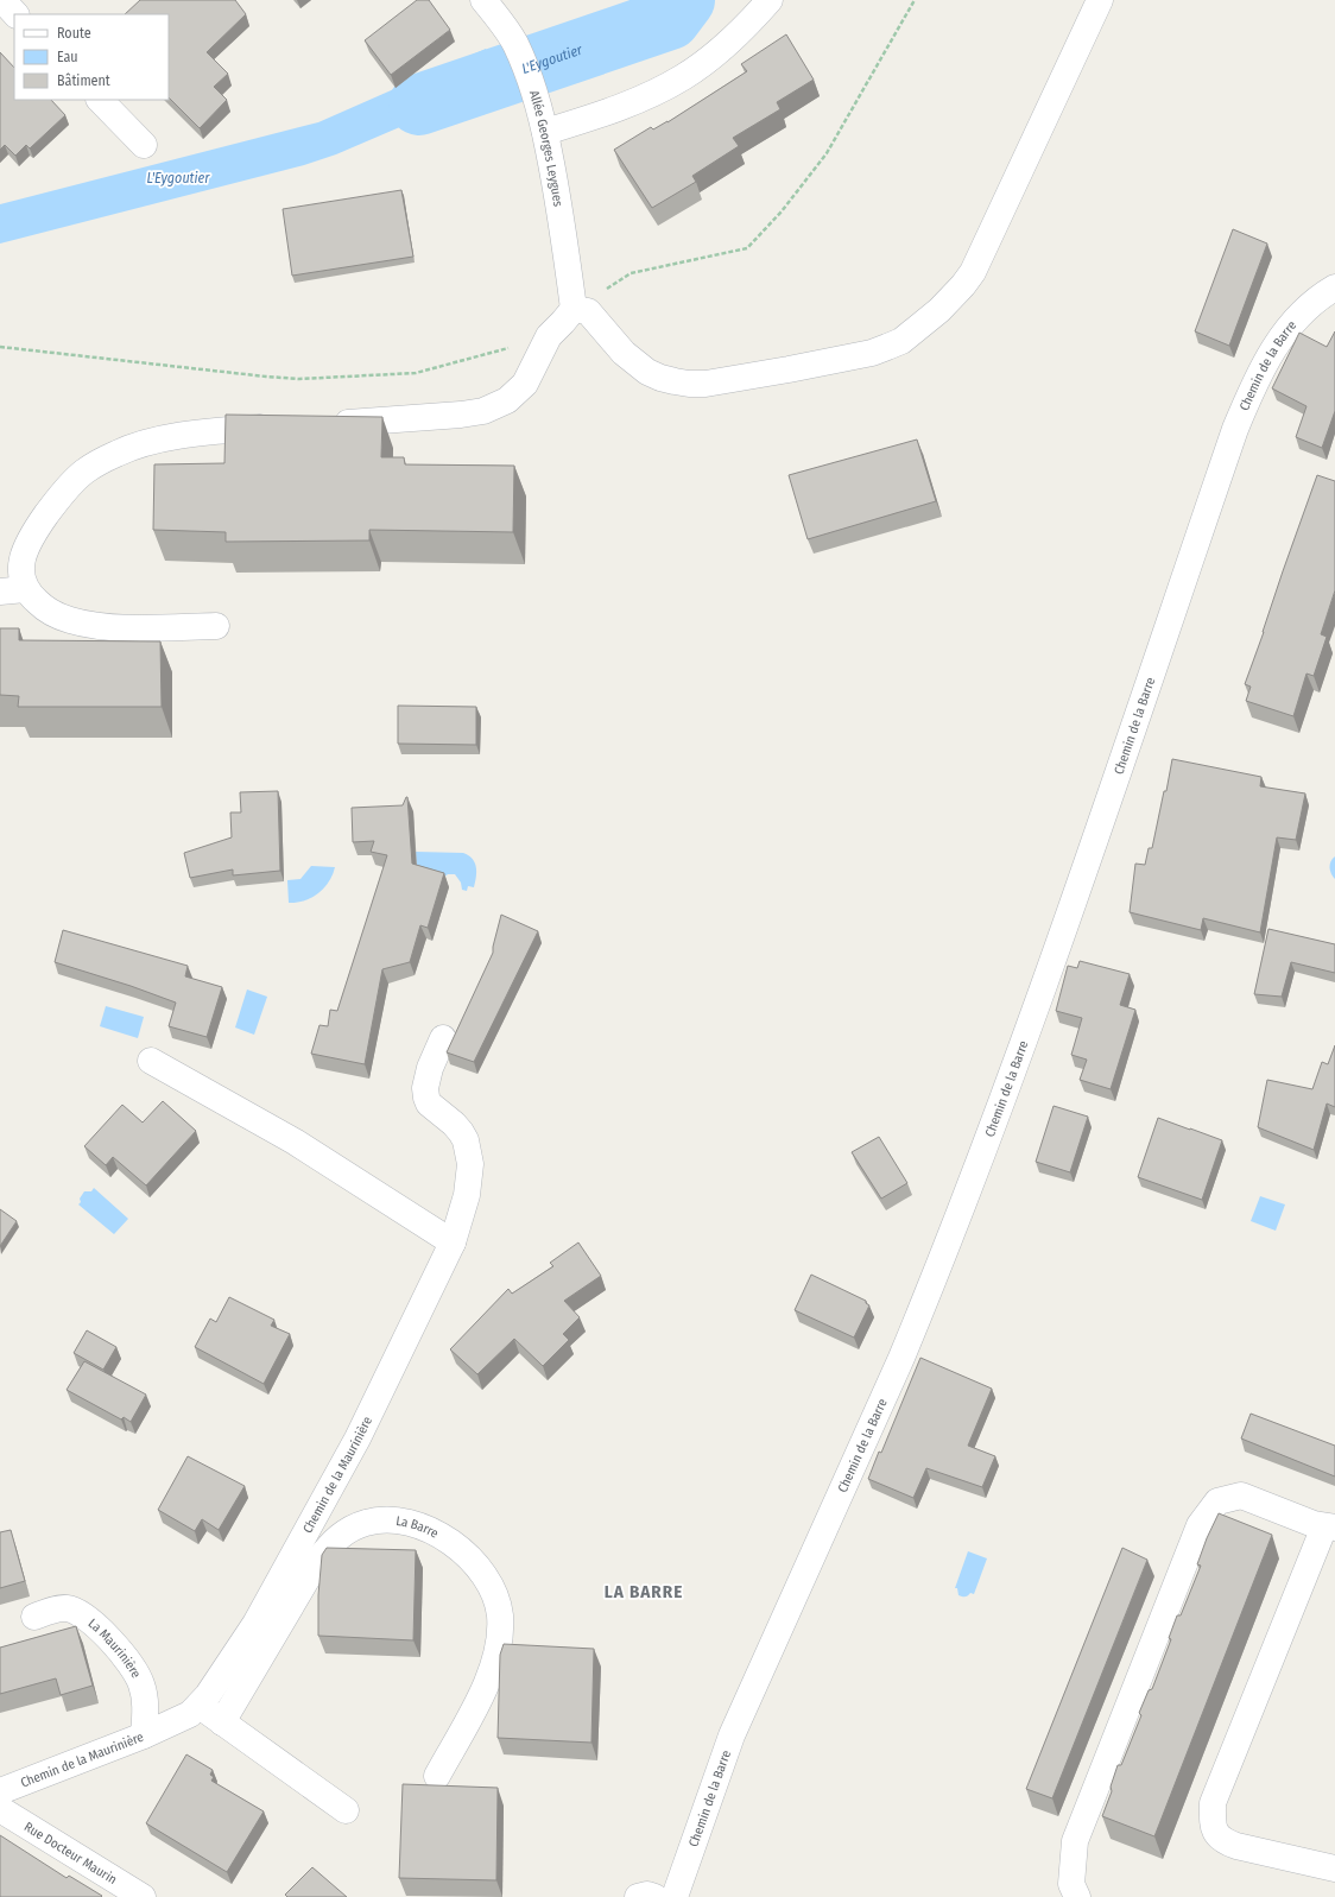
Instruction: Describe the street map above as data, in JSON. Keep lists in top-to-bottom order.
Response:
{
  "streets": {
    "street": [
      "Allée Georges Leygues",
      "Chemin de la Barre",
      "Chemin de la Maurinière",
      "La Barre",
      "La Maurinière",
      "Rue Docteur Maurin"
    ]
  },
  "crossings": [
    ["Chemin de la Maurinière", "La Maurinière"]
  ],
  "districts": ["LA BARRE"],
  "water": ["L'Eygoutier"],
  "legend": ["Route", "Eau", "Bâtiment"]
}
